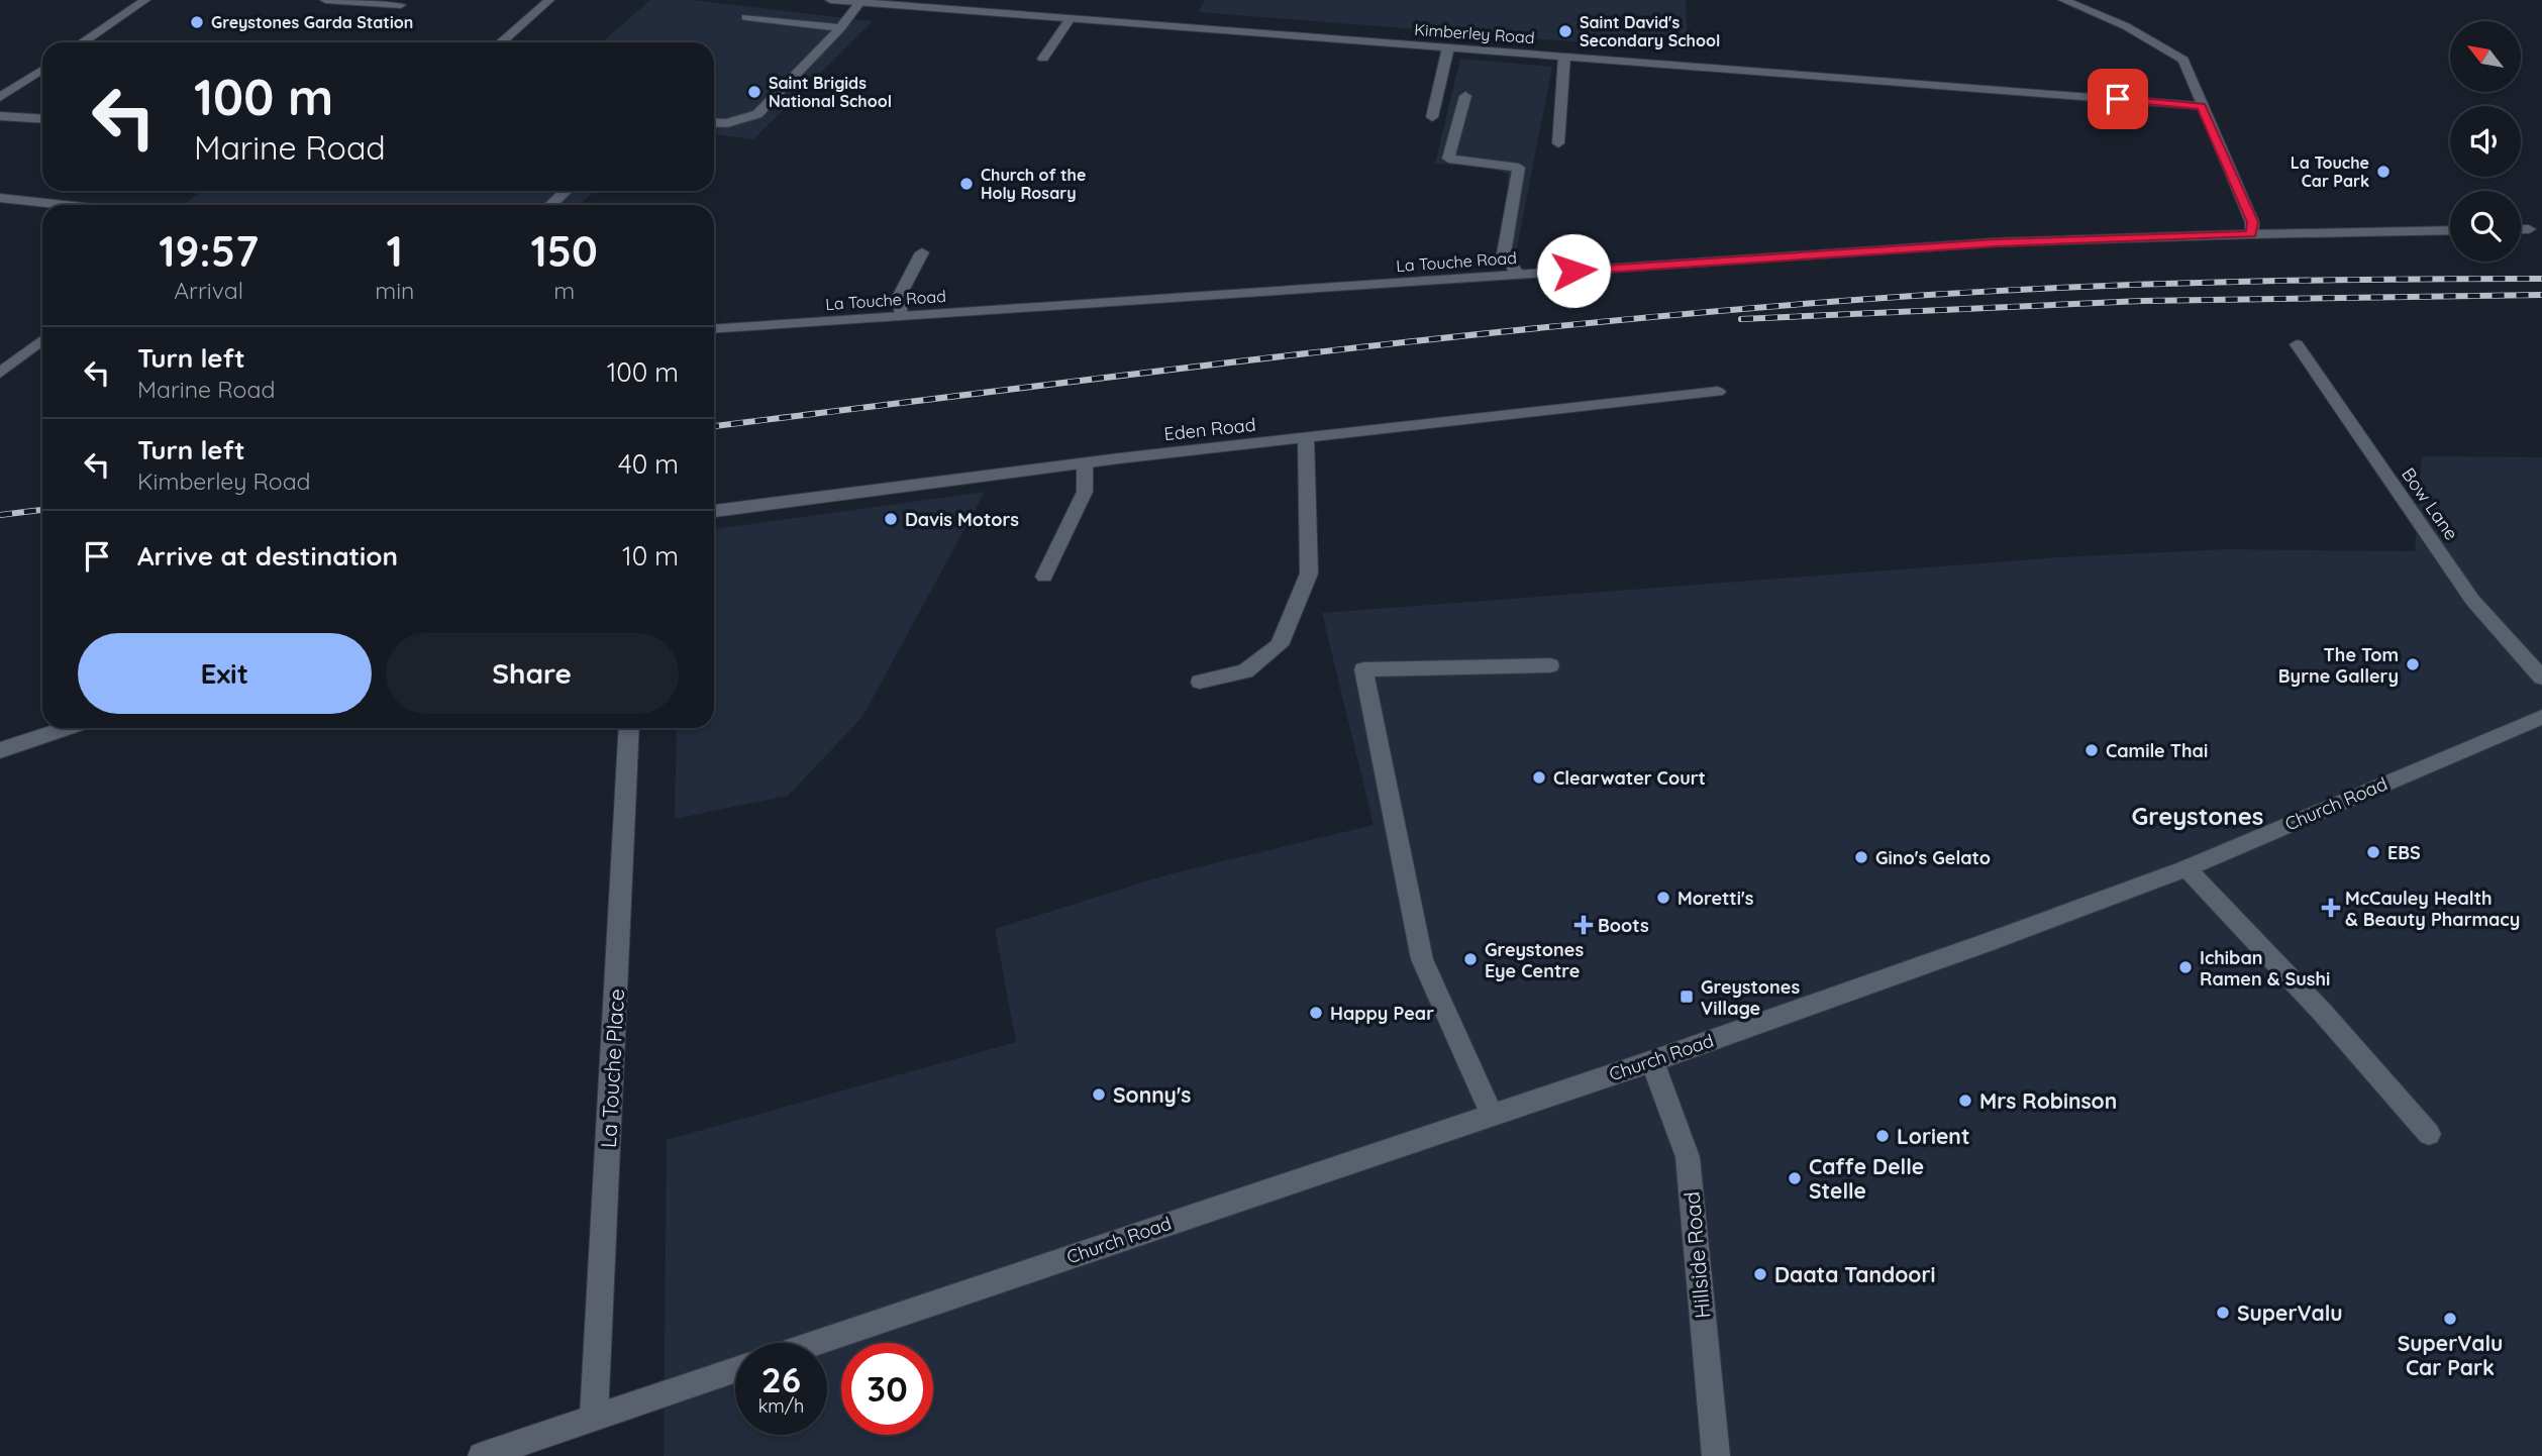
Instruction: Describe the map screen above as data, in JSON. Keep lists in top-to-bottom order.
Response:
{
  "streets": {
    "street": [
      "Kimberley Road",
      "La Touche Road",
      "Eden Road",
      "Bow Lane",
      "Church Road",
      "La Touche Place",
      "Hillside Road"
    ]
  },
  "crossings": [
    ["Church Road", "Hillside Road"]
  ],
  "districts": ["Greystones"],
  "places": {
    "other": [
      "Greystones Garda Station",
      "Saint David's Secondary School",
      "Saint Brigids National School",
      "La Touche Car Park",
      "Church of the Holy Rosary",
      "Davis Motors",
      "The Tom Byrne Gallery",
      "Camile Thai",
      "Clearwater Court",
      "EBS",
      "Gino's Gelato",
      "Moretti's",
      "Greystones Eye Centre",
      "Ichiban Ramen & Sushi",
      "Happy Pear",
      "Sonny's",
      "Mrs Robinson",
      "Lorient",
      "Caffe Delle Stelle",
      "Daata Tandoori",
      "SuperValu",
      "SuperValu Car Park"
    ],
    "health": ["McCauley Health & Beauty Pharmacy", "Boots"],
    "transit": ["Greystones Village"]
  },
  "north": "top left",
  "page": {
    "turn": ["100 m", "Marine Road"],
    "eta": [
      "19:57",
      "Arrival",
      "1",
      "min",
      "150",
      "m"
    ],
    "list": [
      {
        "name": "Turn left",
        "note": "Marine Road",
        "value": "100 m"
      },
      {
        "name": "Turn left",
        "note": "Kimberley Road",
        "value": "40 m"
      },
      {
        "name": "Arrive at destination",
        "value": "10 m"
      }
    ],
    "buttons": ["Exit", "Share"],
    "speed": "26 km/h",
    "limit": "30"
  }
}
